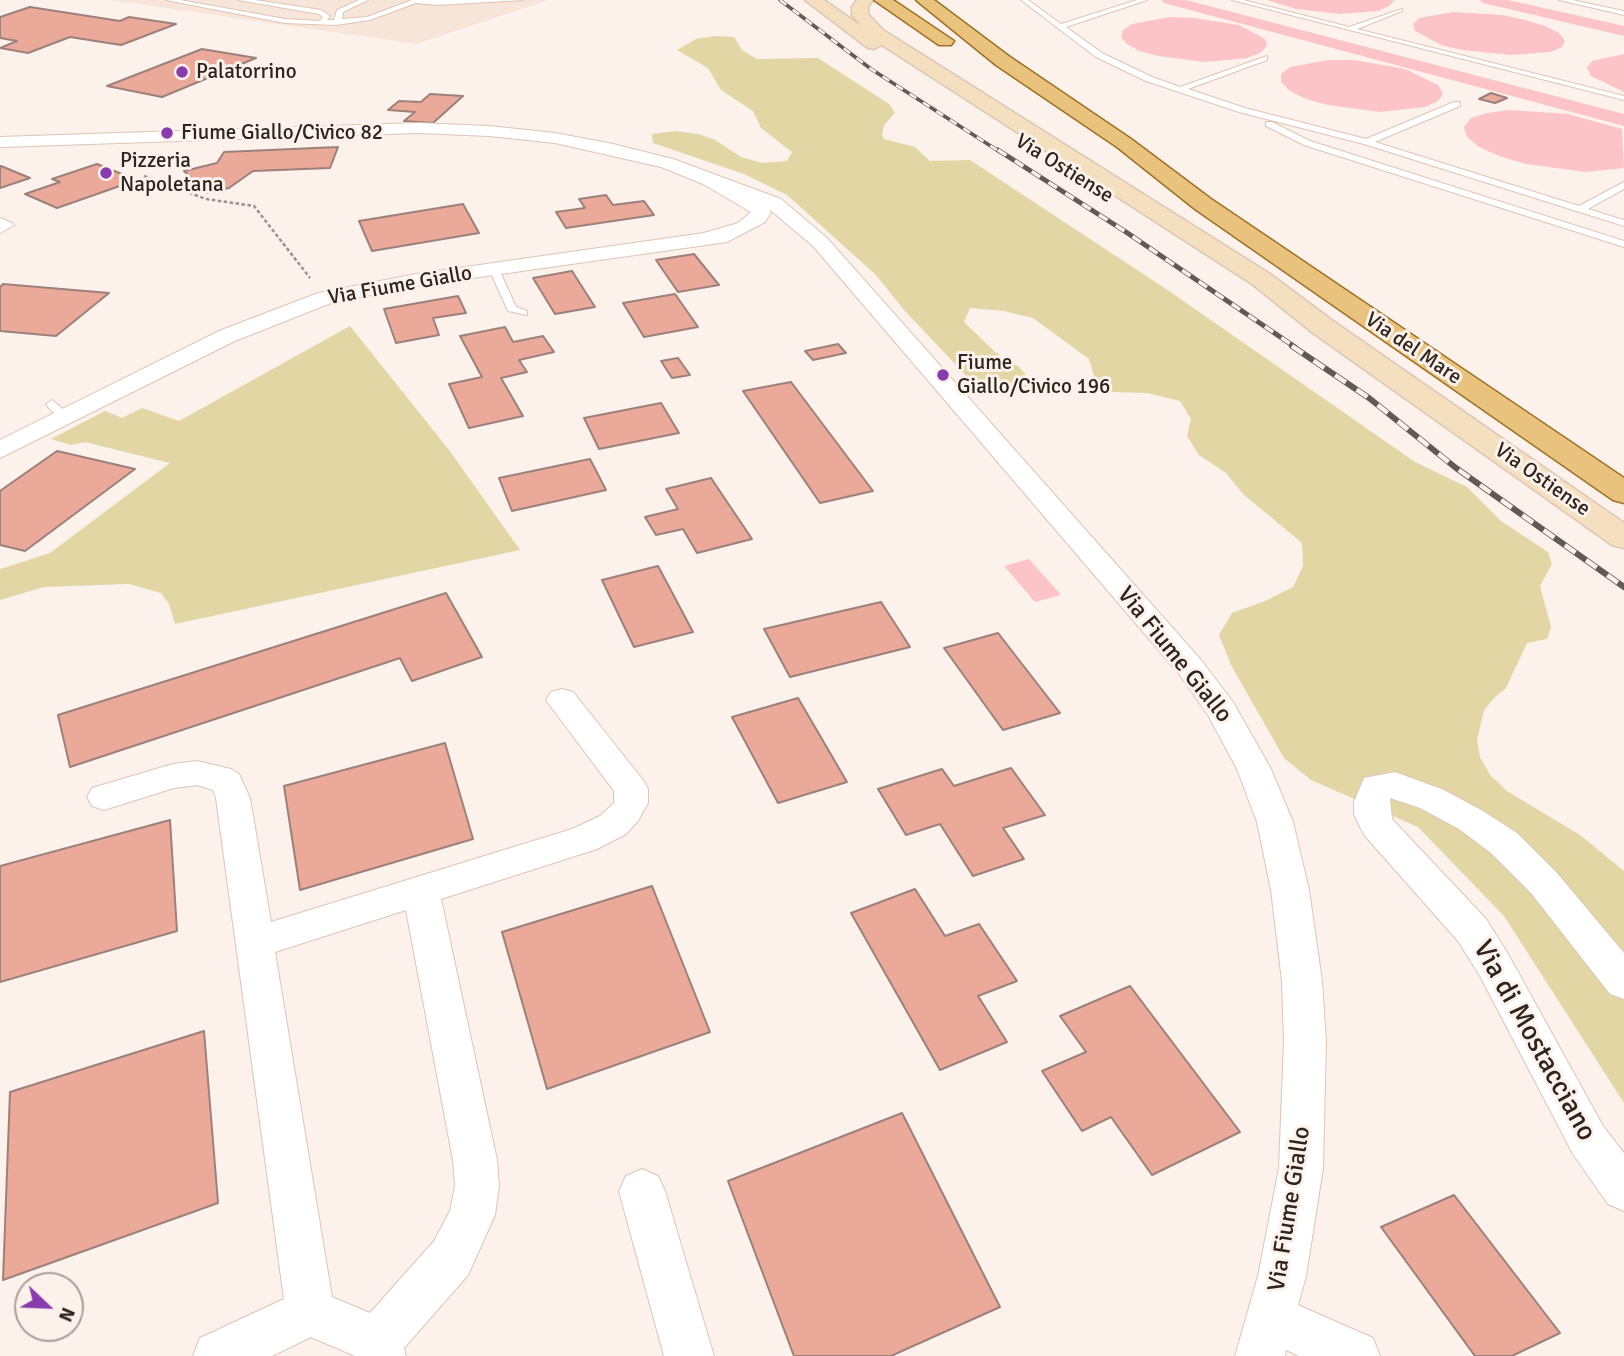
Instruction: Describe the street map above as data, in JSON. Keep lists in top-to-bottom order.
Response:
{
  "streets": {
    "main road": ["Via Ostiense", "Via del Mare"],
    "street": ["Via Fiume Giallo", "Via di Mostacciano"]
  },
  "places": [
    "Palatorrino",
    "Fiume Giallo/Civico 82",
    "Pizzeria Napoletana",
    "Fiume Giallo/Civico 196"
  ],
  "north": "bottom right"
}
